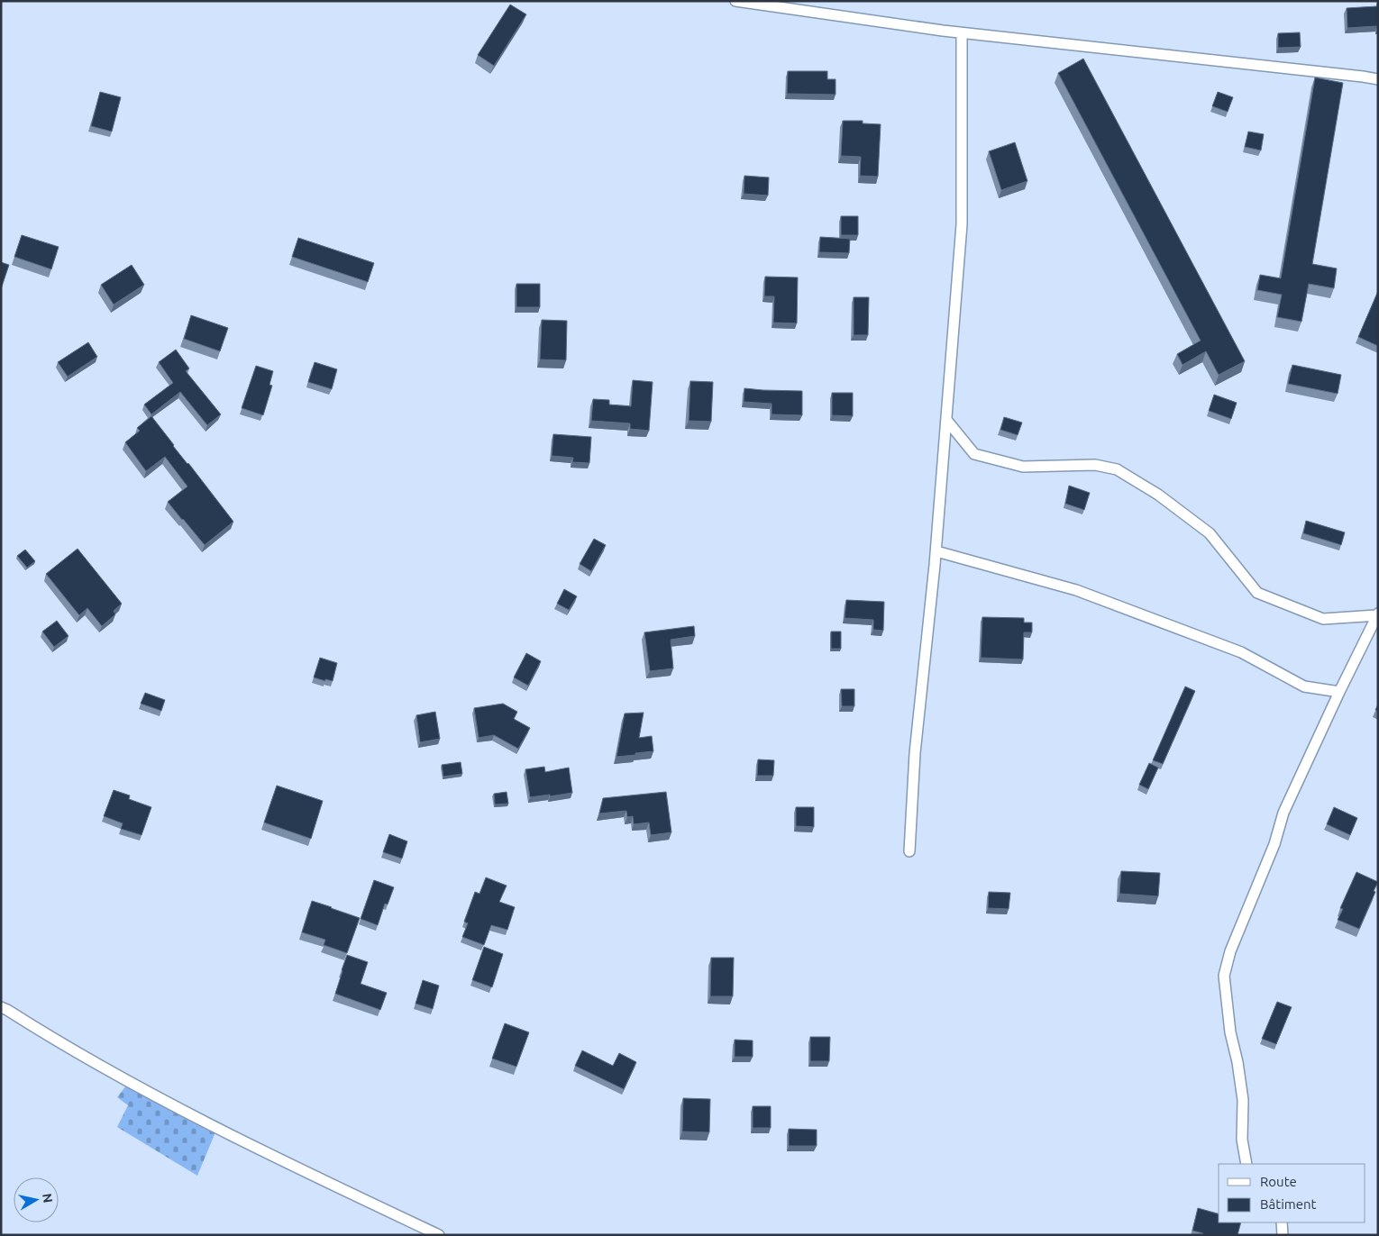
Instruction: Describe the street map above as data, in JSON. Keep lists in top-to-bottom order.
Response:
{
  "legend": ["Route", "Bâtiment"],
  "north": "right"
}
